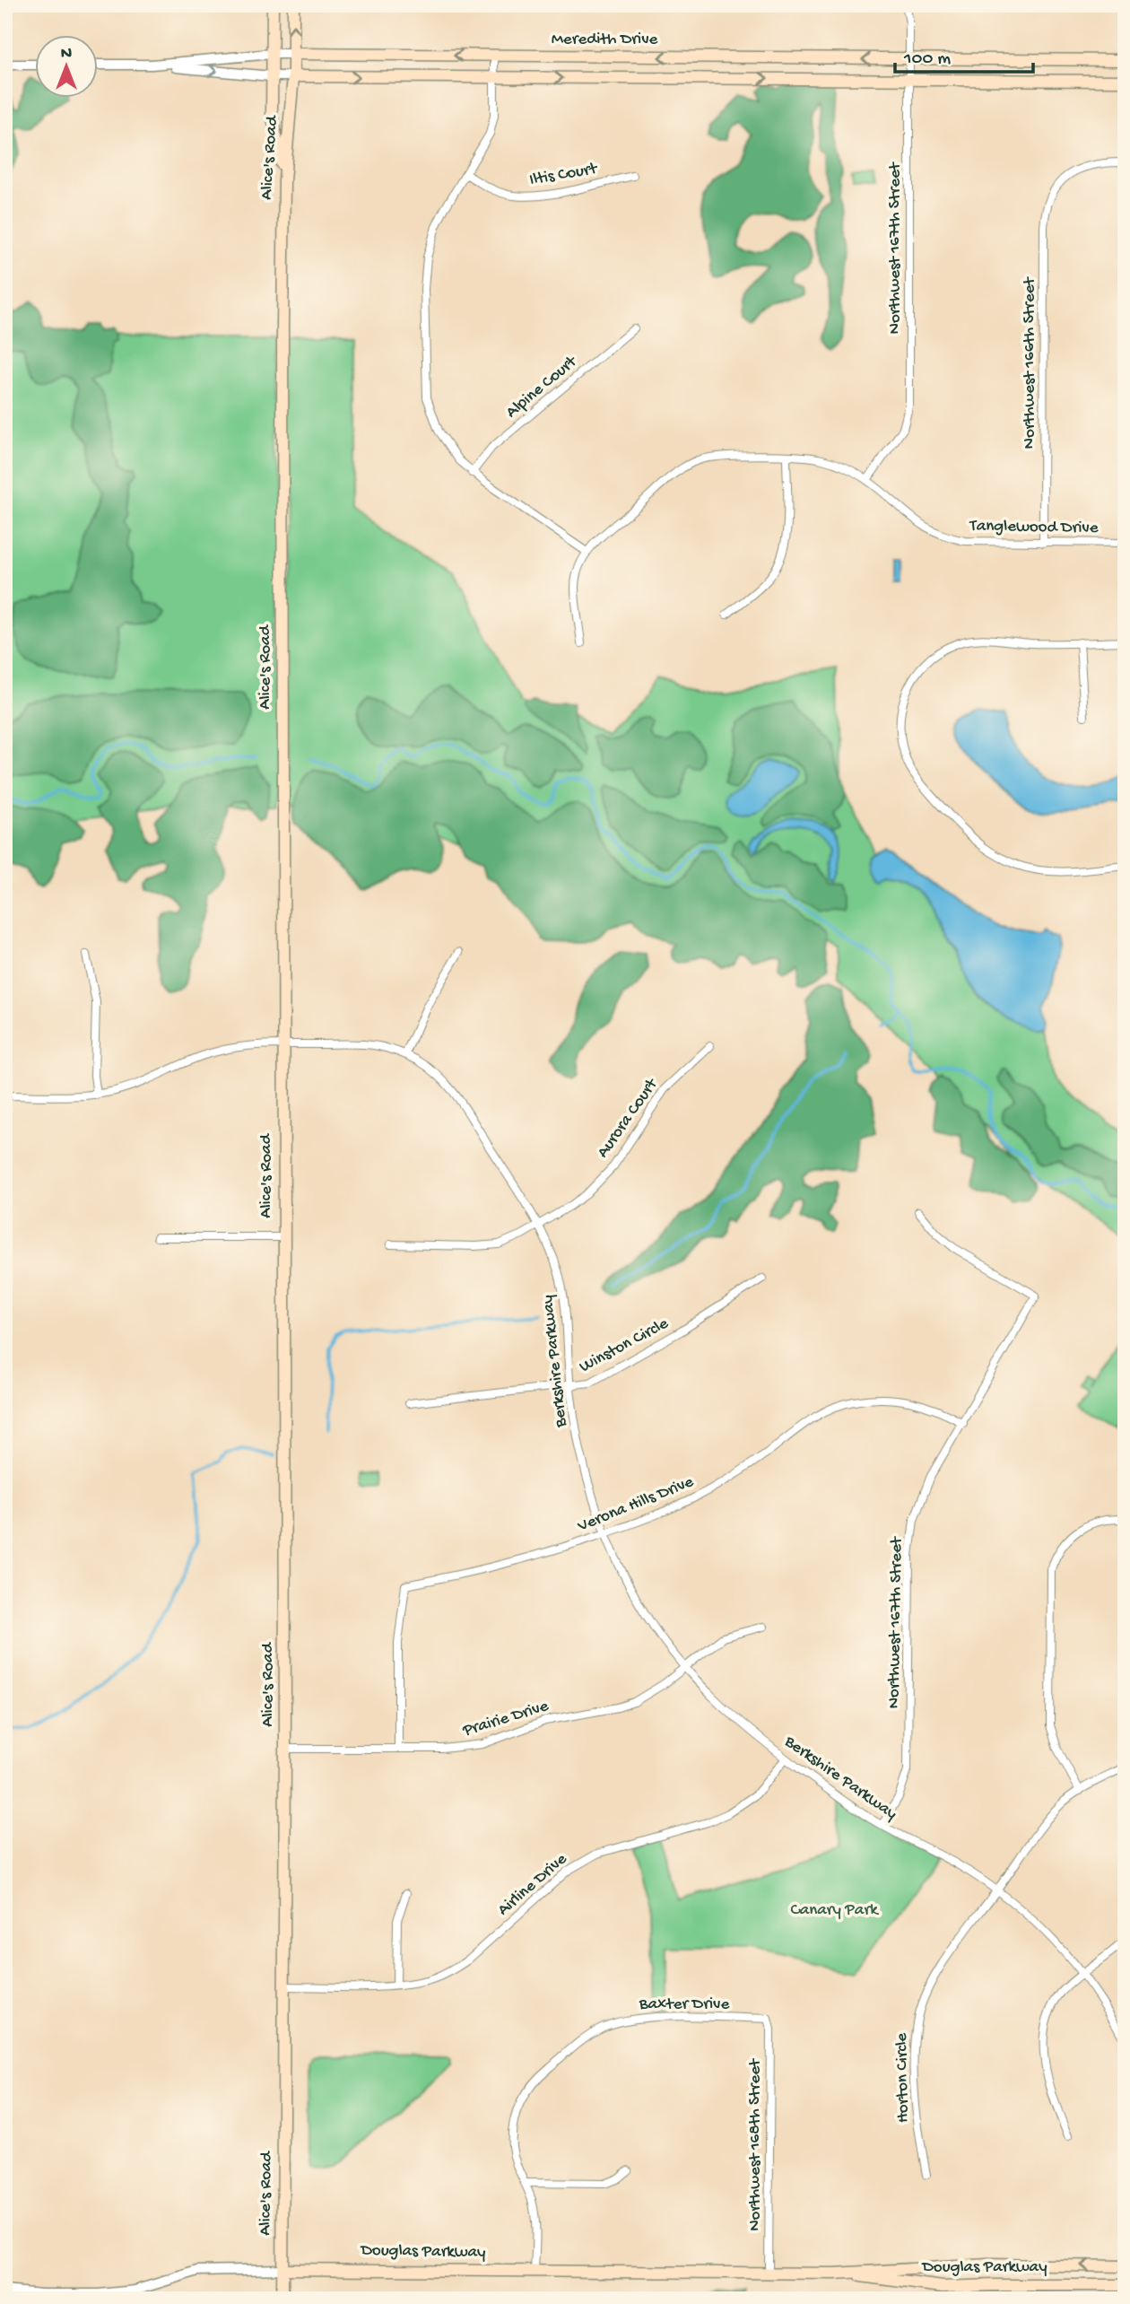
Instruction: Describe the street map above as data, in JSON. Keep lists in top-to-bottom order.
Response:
{
  "streets": {
    "main road": ["Meredith Drive", "Alice's Road", "Douglas Parkway"],
    "street": [
      "Iltis Court",
      "Northwest 167th Street",
      "Northwest 166th Street",
      "Alpine Court",
      "Tanglewood Drive",
      "Aurora Court",
      "Winston Circle",
      "Berkshire Parkway",
      "Verona Hills Drive",
      "Prairie Drive",
      "Airline Drive",
      "Baxter Drive",
      "Horton Circle",
      "Northwest 168th Street"
    ]
  },
  "crossings": [
    ["Meredith Drive", "Alice's Road"],
    ["Meredith Drive", "Northwest 167th Street"],
    ["Alice's Road", "Berkshire Parkway"],
    ["Alice's Road", "Prairie Drive"],
    ["Alice's Road", "Airline Drive"],
    ["Alice's Road", "Douglas Parkway"],
    ["Northwest 167th Street", "Tanglewood Drive"],
    ["Northwest 167th Street", "Berkshire Parkway"],
    ["Northwest 167th Street", "Verona Hills Drive"],
    ["Northwest 166th Street", "Tanglewood Drive"],
    ["Aurora Court", "Berkshire Parkway"],
    ["Winston Circle", "Berkshire Parkway"],
    ["Berkshire Parkway", "Verona Hills Drive"],
    ["Berkshire Parkway", "Prairie Drive"],
    ["Berkshire Parkway", "Airline Drive"],
    ["Berkshire Parkway", "Horton Circle"],
    ["Verona Hills Drive", "Prairie Drive"],
    ["Baxter Drive", "Northwest 168th Street"],
    ["Northwest 168th Street", "Douglas Parkway"]
  ],
  "one_way": ["Meredith Drive"],
  "parks": ["Canary Park"],
  "scale_bar": "100 m",
  "north": "top"
}
